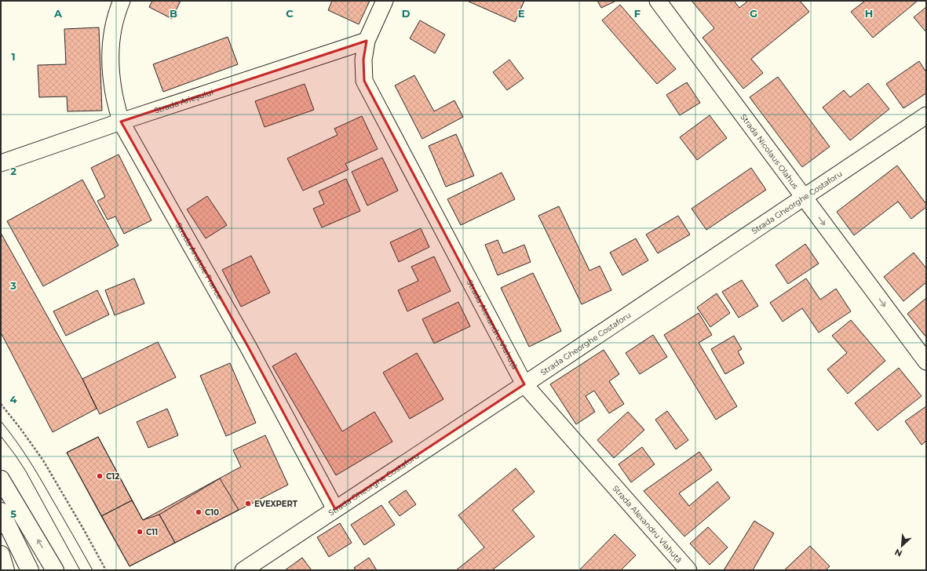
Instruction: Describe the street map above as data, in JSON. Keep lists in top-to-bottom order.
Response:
{
  "streets": {
    "street": [
      "Strada Arieșului",
      "Strada Nicolaus Olahus",
      "Strada Gheorghe Costaforu",
      "Strada Anatole France",
      "Strada Alexandru Vlahuță"
    ]
  },
  "crossings": [
    ["Strada Arieșului", "Strada Anatole France"],
    ["Strada Arieșului", "Strada Alexandru Vlahuță"],
    ["Strada Nicolaus Olahus", "Strada Gheorghe Costaforu"],
    ["Strada Gheorghe Costaforu", "Strada Anatole France"],
    ["Strada Gheorghe Costaforu", "Strada Alexandru Vlahuță"]
  ],
  "one_way": ["Strada Nicolaus Olahus"],
  "places": [
    "C12",
    "EVEXPERT",
    "C10",
    "C11"
  ],
  "north": "bottom left",
  "grid": {
    "columns": [
      "A",
      "B",
      "C",
      "D",
      "E",
      "F",
      "G",
      "H"
    ],
    "rows": [
      "1",
      "2",
      "3",
      "4",
      "5"
    ]
  }
}
